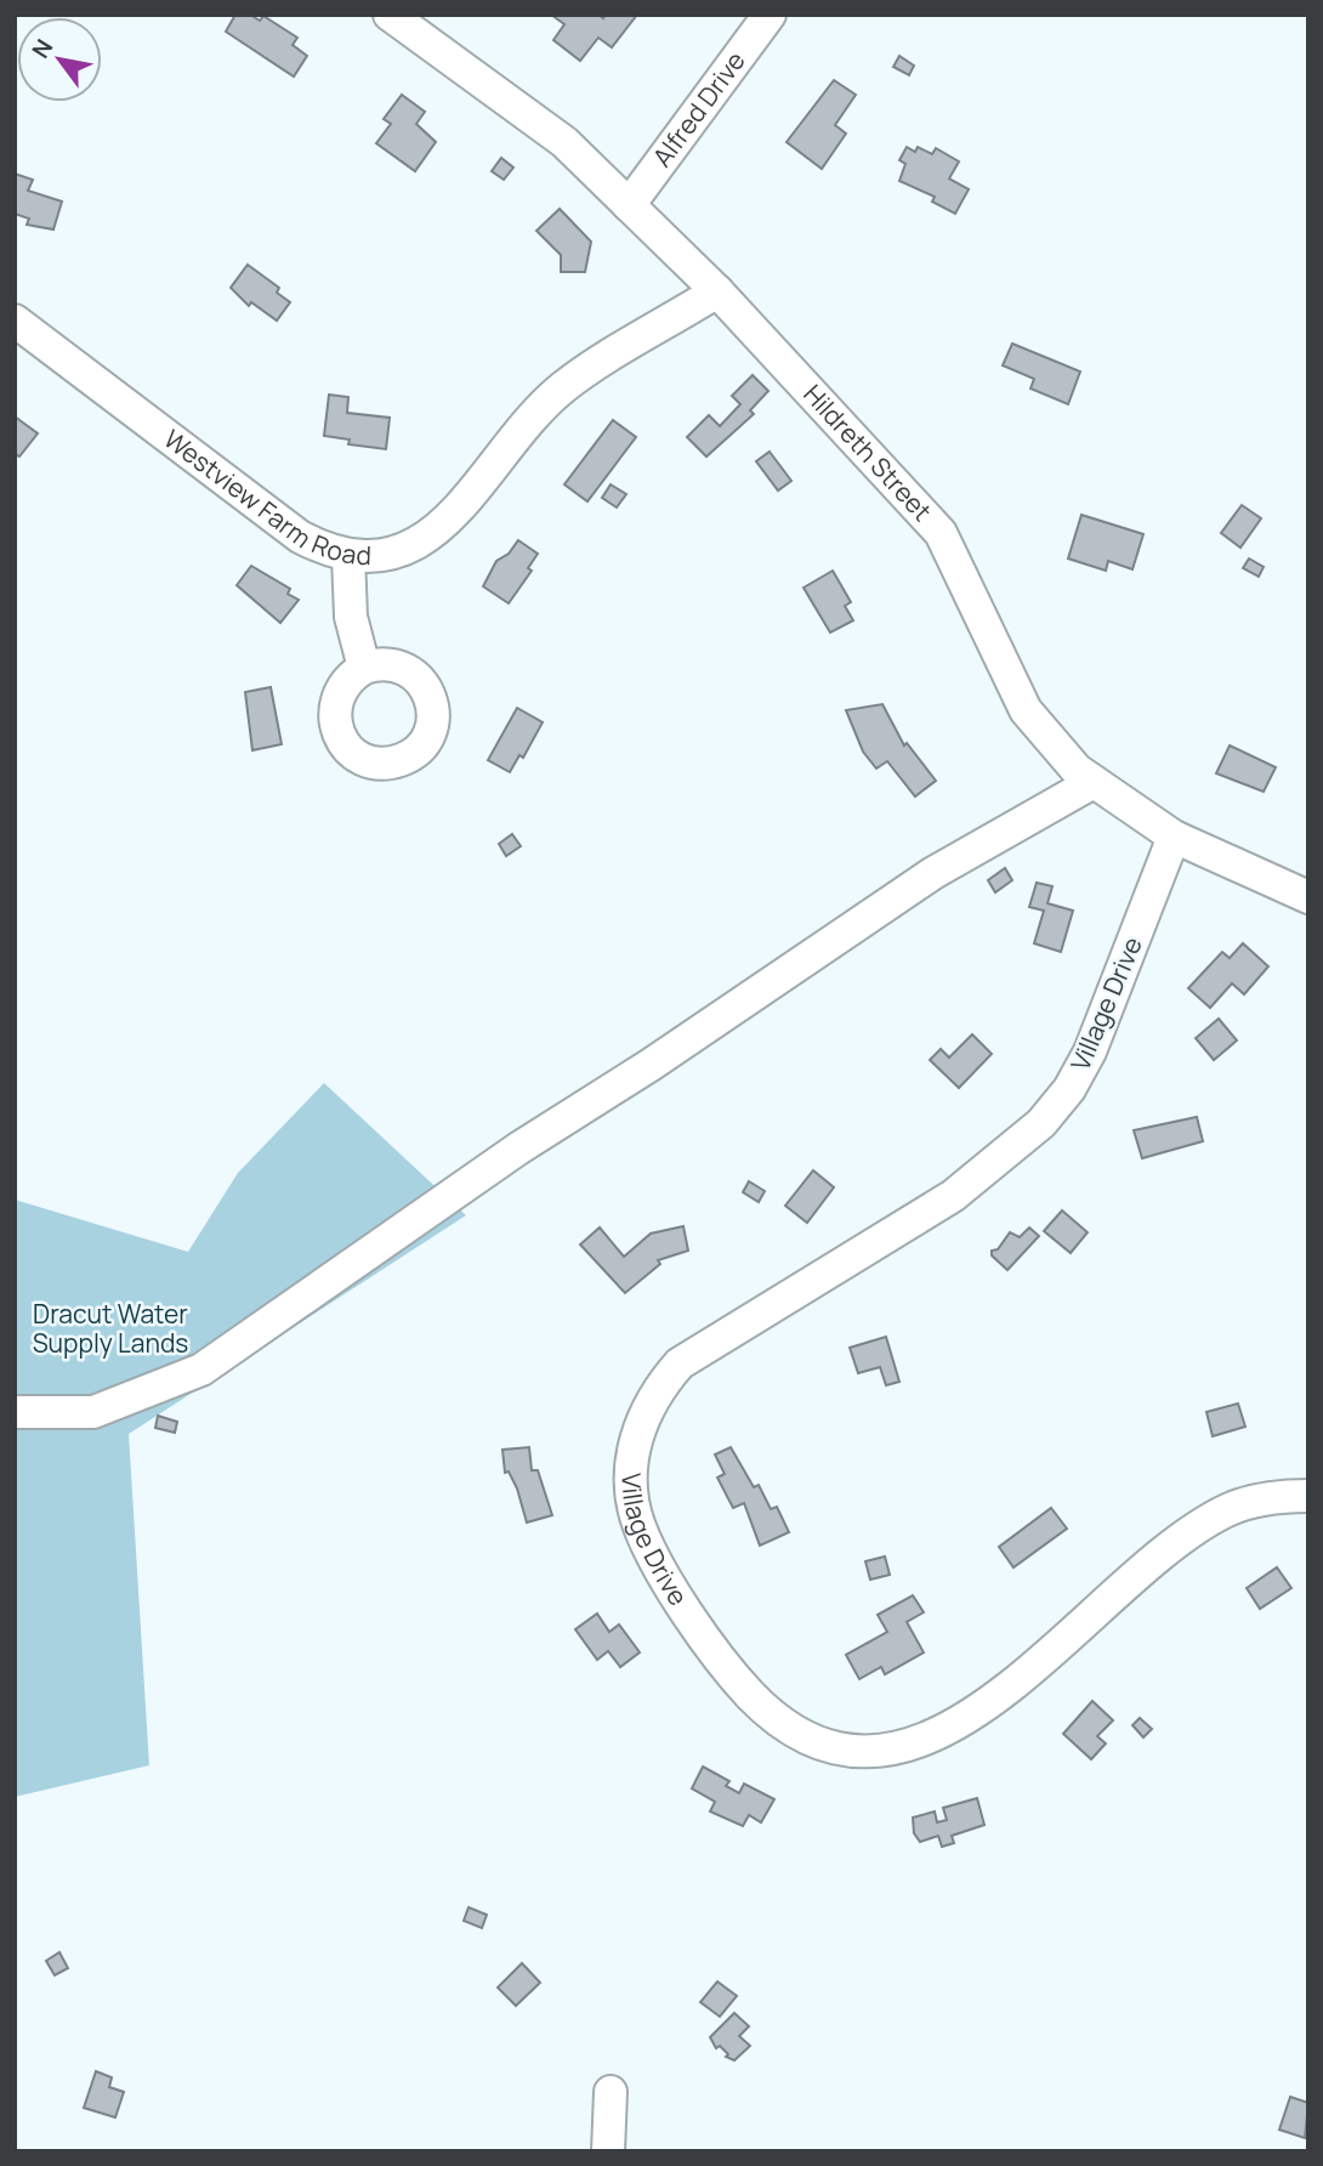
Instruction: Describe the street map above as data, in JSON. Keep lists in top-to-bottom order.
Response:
{
  "streets": {
    "street": [
      "Alfred Drive",
      "Hildreth Street",
      "Westview Farm Road",
      "Village Drive"
    ]
  },
  "crossings": [
    ["Alfred Drive", "Hildreth Street"],
    ["Hildreth Street", "Westview Farm Road"],
    ["Hildreth Street", "Village Drive"]
  ],
  "parks": ["Dracut Water Supply Lands"],
  "north": "top left"
}
